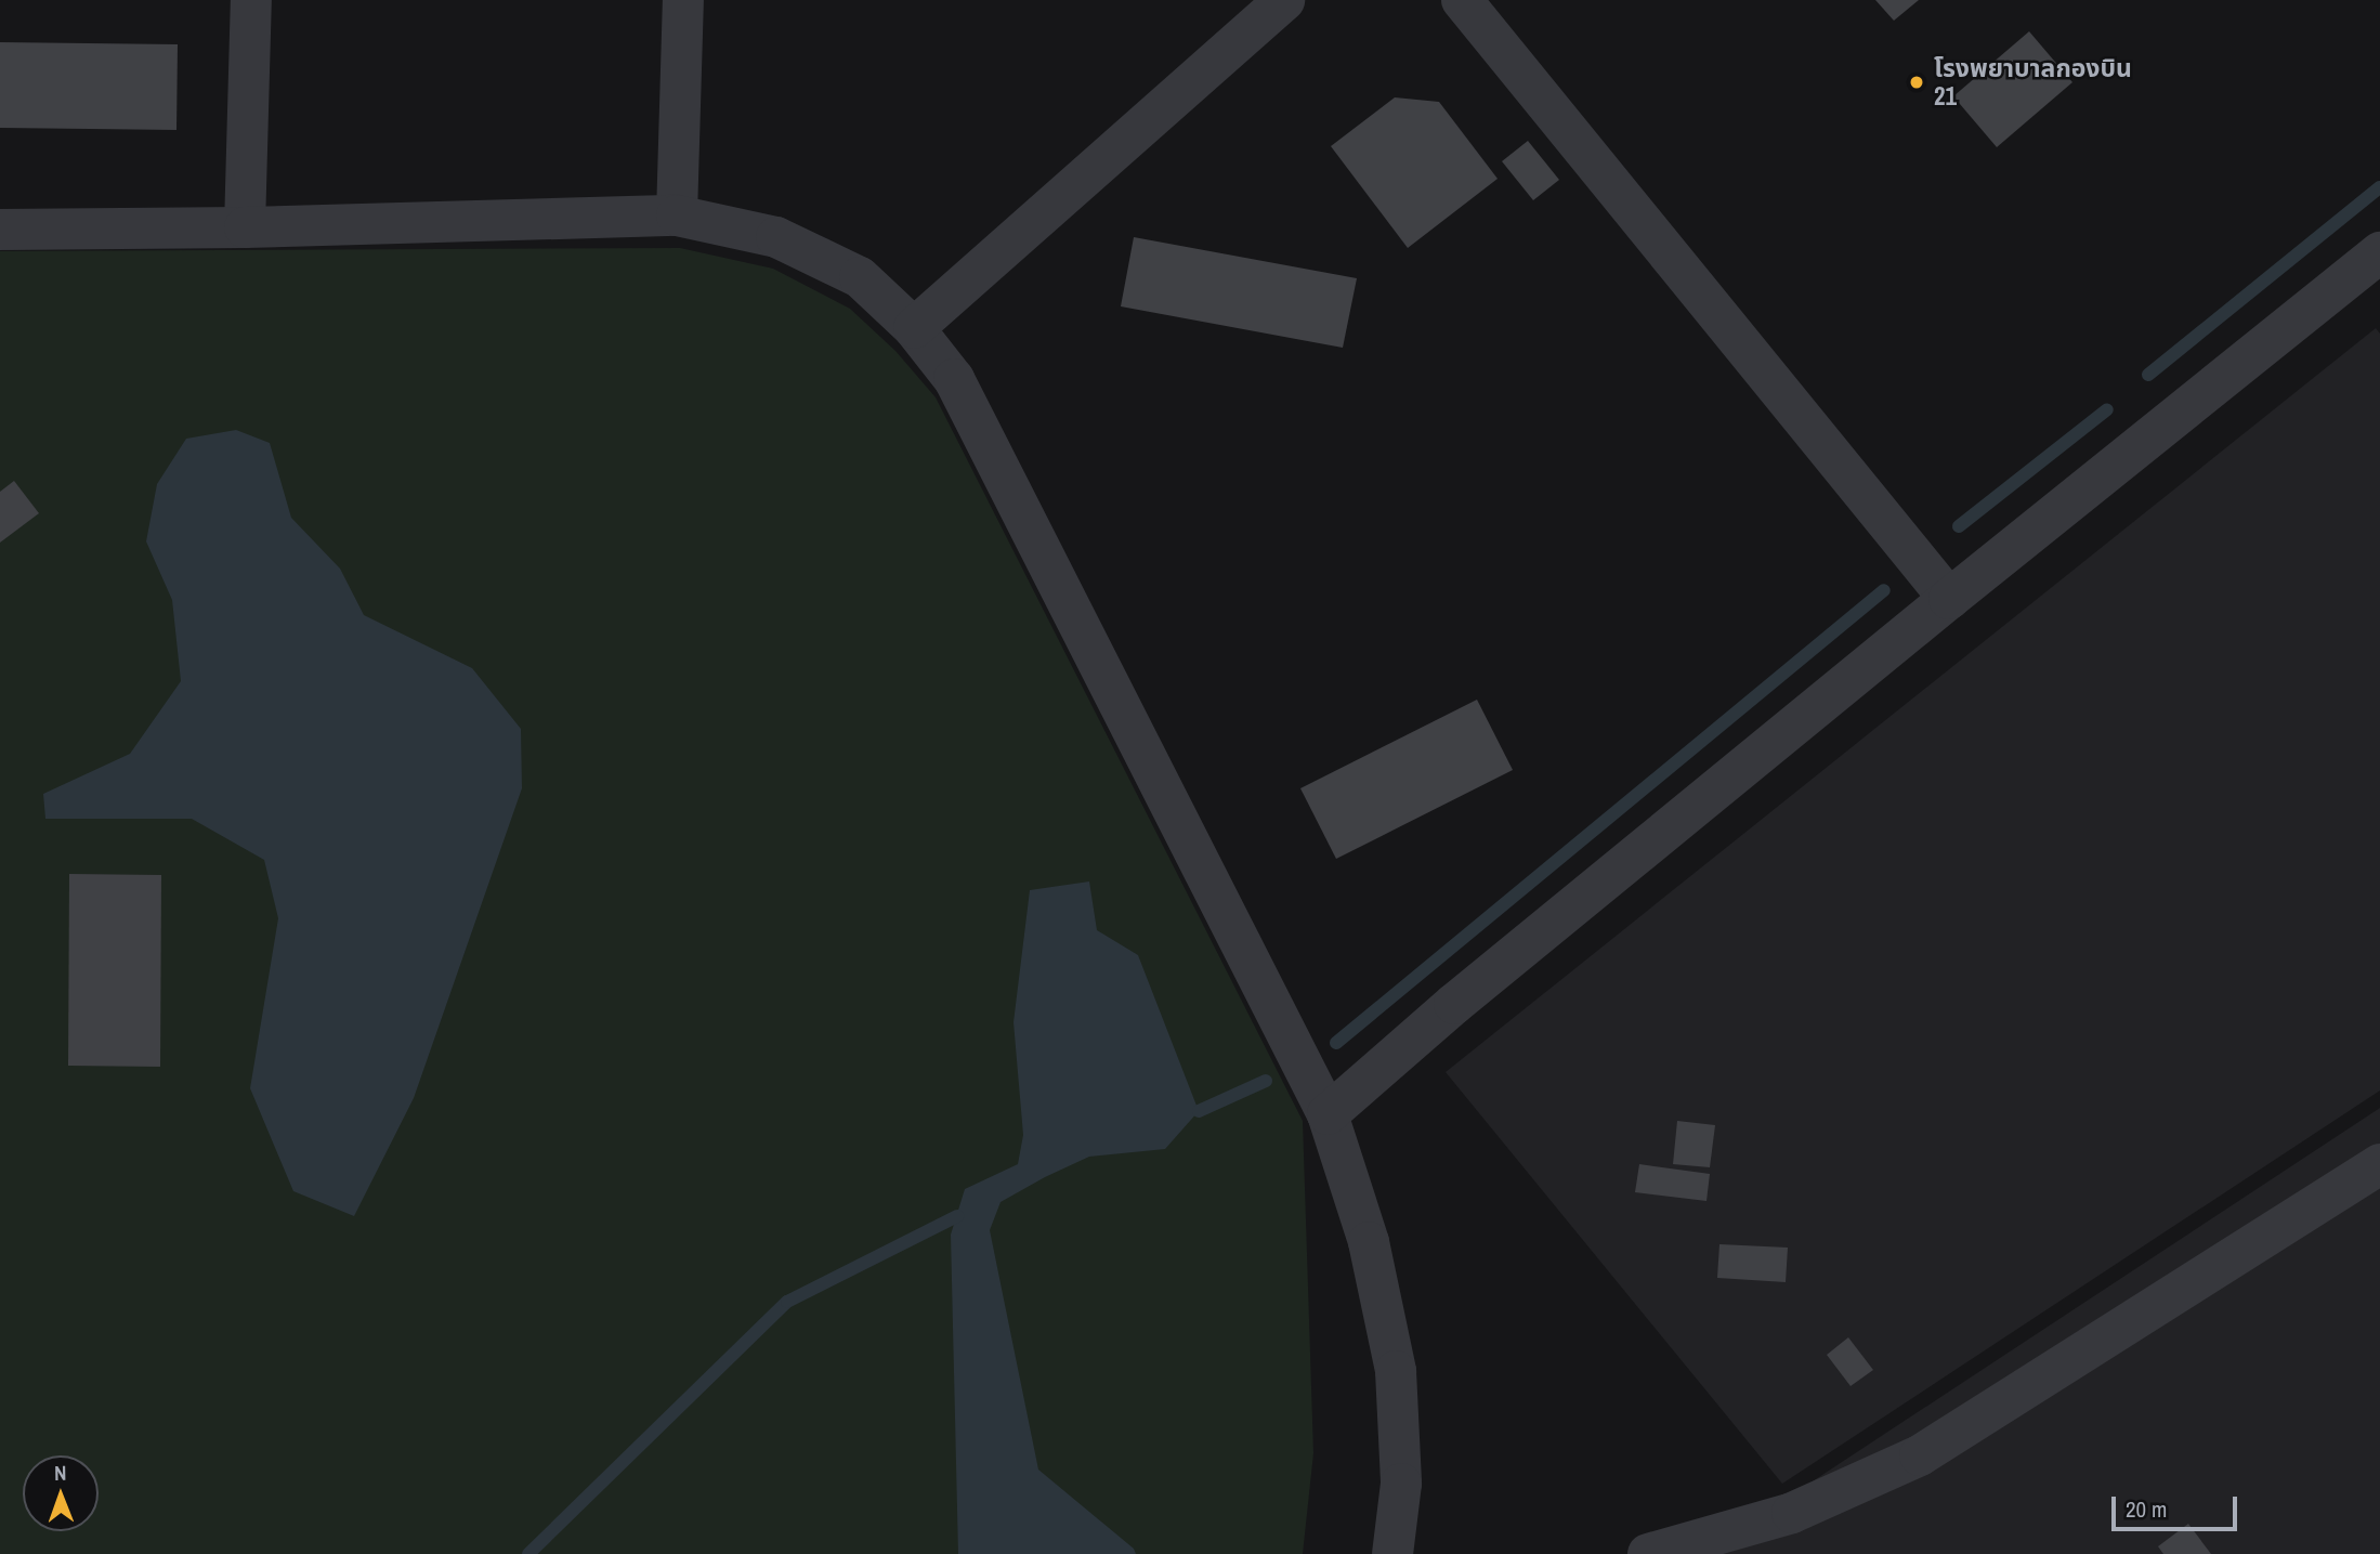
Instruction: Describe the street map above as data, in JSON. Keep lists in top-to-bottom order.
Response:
{
  "places": ["โรงพยาบาลกองบิน 21"],
  "scale_bar": "20 m",
  "north": "top"
}
